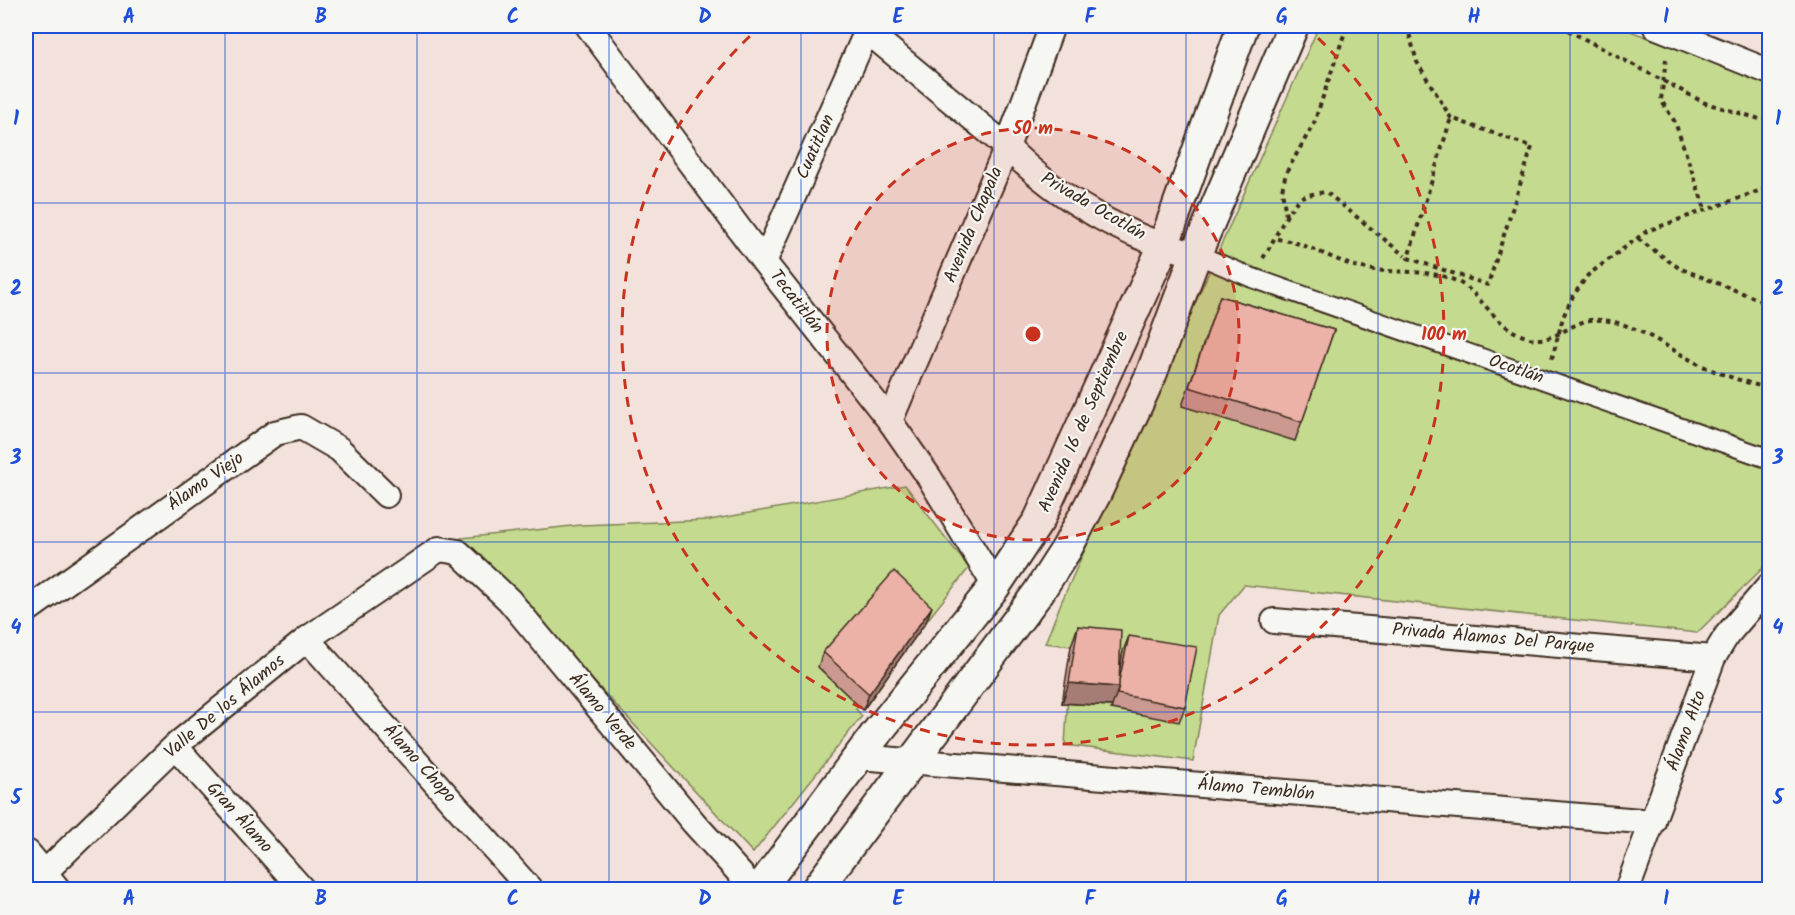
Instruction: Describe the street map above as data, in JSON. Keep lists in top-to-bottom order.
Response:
{
  "streets": {
    "street": [
      "Cuatitlan",
      "Privada Ocotlán",
      "Avenida Chapala",
      "Tecatitlán",
      "Ocotlán",
      "Avenida 16 de Septiembre",
      "Álamo Viejo",
      "Privada Álamos Del Parque",
      "Valle De los Álamos",
      "Álamo Verde",
      "Álamo Alto",
      "Álamo Chopo",
      "Álamo Temblón",
      "Gran Álamo"
    ]
  },
  "crossings": [
    ["Cuatitlan", "Privada Ocotlán"],
    ["Cuatitlan", "Tecatitlán"],
    ["Privada Ocotlán", "Avenida Chapala"],
    ["Privada Ocotlán", "Ocotlán"],
    ["Privada Ocotlán", "Avenida 16 de Septiembre"],
    ["Avenida Chapala", "Tecatitlán"],
    ["Tecatitlán", "Avenida 16 de Septiembre"],
    ["Ocotlán", "Avenida 16 de Septiembre"],
    ["Avenida 16 de Septiembre", "Álamo Verde"],
    ["Avenida 16 de Septiembre", "Álamo Temblón"],
    ["Privada Álamos Del Parque", "Álamo Alto"],
    ["Valle De los Álamos", "Álamo Verde"],
    ["Valle De los Álamos", "Álamo Chopo"],
    ["Valle De los Álamos", "Gran Álamo"],
    ["Álamo Alto", "Álamo Temblón"]
  ],
  "grid": {
    "columns": [
      "A",
      "B",
      "C",
      "D",
      "E",
      "F",
      "G",
      "H",
      "I"
    ],
    "rows": [
      "1",
      "2",
      "3",
      "4",
      "5"
    ]
  },
  "rings": ["50 m", "100 m"]
}
